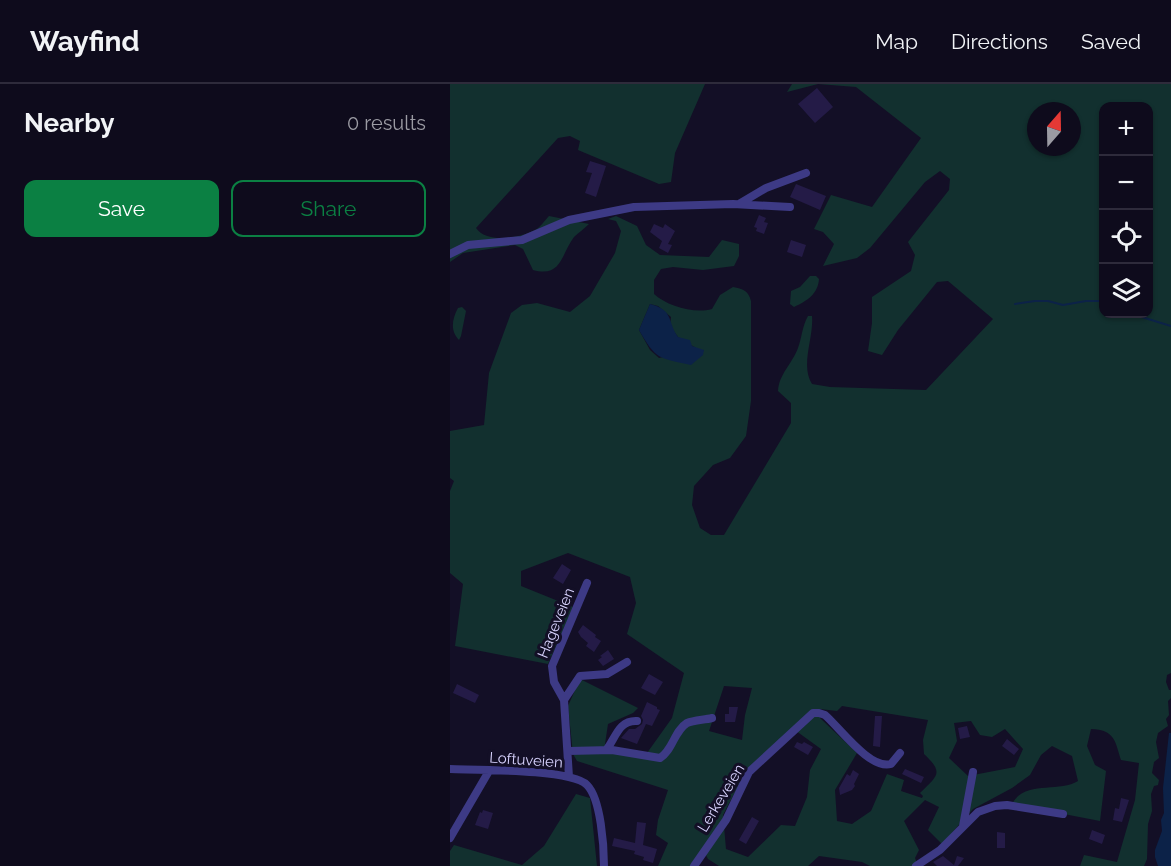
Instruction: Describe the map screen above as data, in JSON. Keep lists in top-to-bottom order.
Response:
{
  "streets": {
    "street": ["Hageveien", "Loftuveien", "Lerkeveien"]
  },
  "crossings": [
    ["Hageveien", "Loftuveien"]
  ],
  "north": "top",
  "page": {
    "header": "Wayfind",
    "nav": ["Map", "Directions", "Saved"],
    "heading": ["Nearby", "0 results"],
    "map_buttons": ["+", "−"],
    "buttons": ["Save", "Share"]
  }
}
